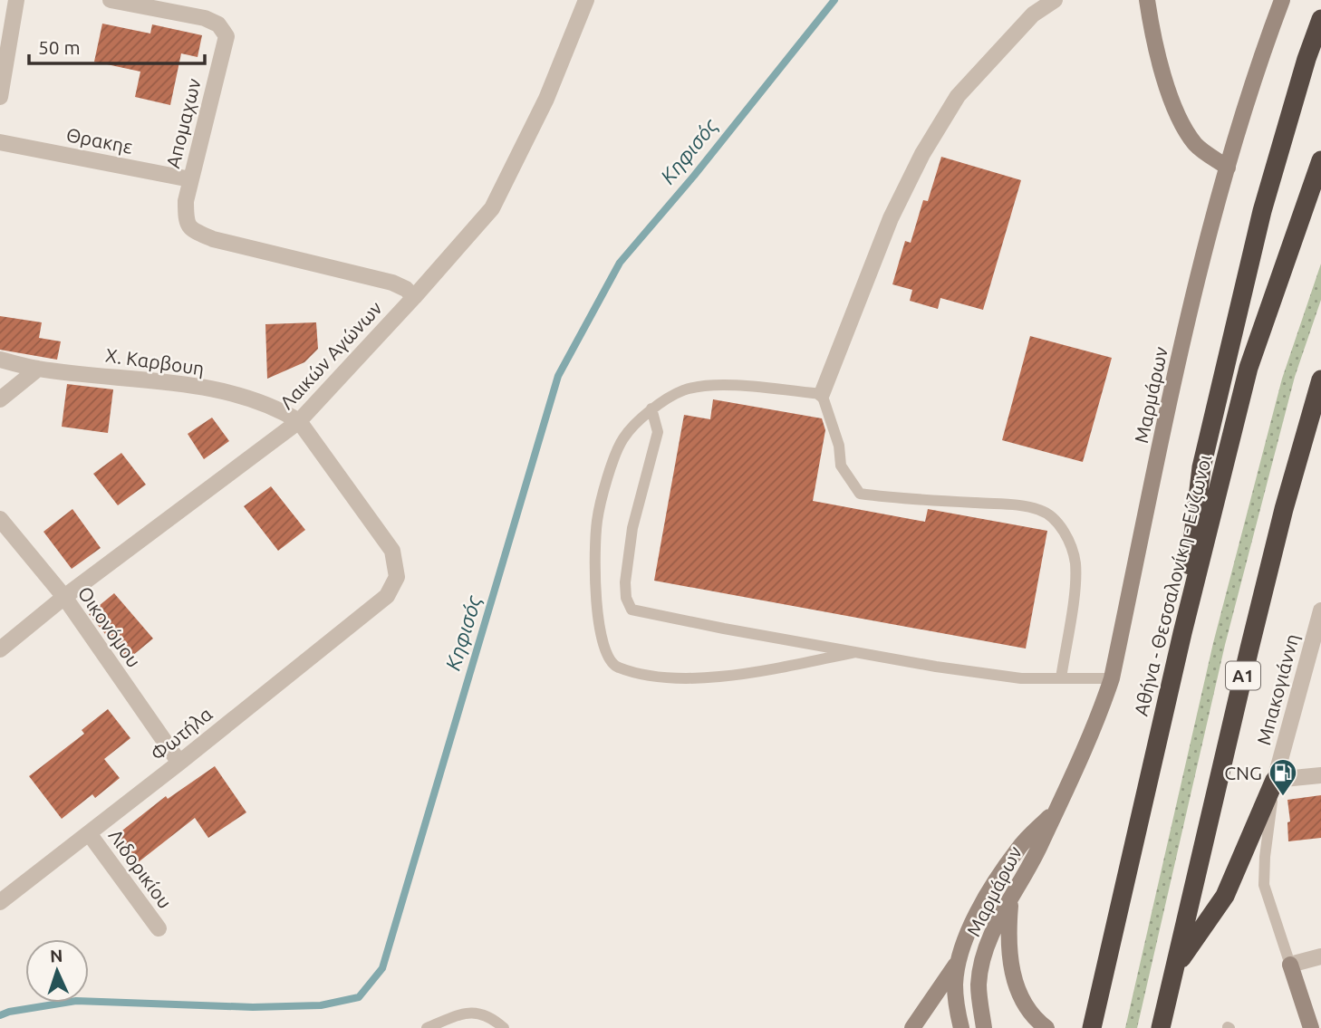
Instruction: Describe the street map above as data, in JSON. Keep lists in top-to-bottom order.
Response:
{
  "streets": {
    "highway": ["Αθήνα - Θεσσαλονίκη - Εύζωνοι", "Α1"],
    "main road": ["Μαρμάρων"],
    "street": [
      "Απομαχων",
      "Θρακηε",
      "Λαικών Αγώνων",
      "Χ. Καρβουη",
      "Οικονόμου",
      "Μπακογιάννη",
      "Φωτήλα",
      "Λιδορικίου"
    ]
  },
  "crossings": [
    ["Απομαχων", "Θρακηε"],
    ["Απομαχων", "Λαικών Αγώνων"],
    ["Λαικών Αγώνων", "Χ. Καρβουη"],
    ["Λαικών Αγώνων", "Οικονόμου"],
    ["Λαικών Αγώνων", "Φωτήλα"],
    ["Χ. Καρβουη", "Φωτήλα"],
    ["Οικονόμου", "Φωτήλα"],
    ["Φωτήλα", "Λιδορικίου"]
  ],
  "water": ["Κηφισός"],
  "places": {
    "fuel station": ["CNG"]
  },
  "scale_bar": "50 m",
  "north": "top"
}
